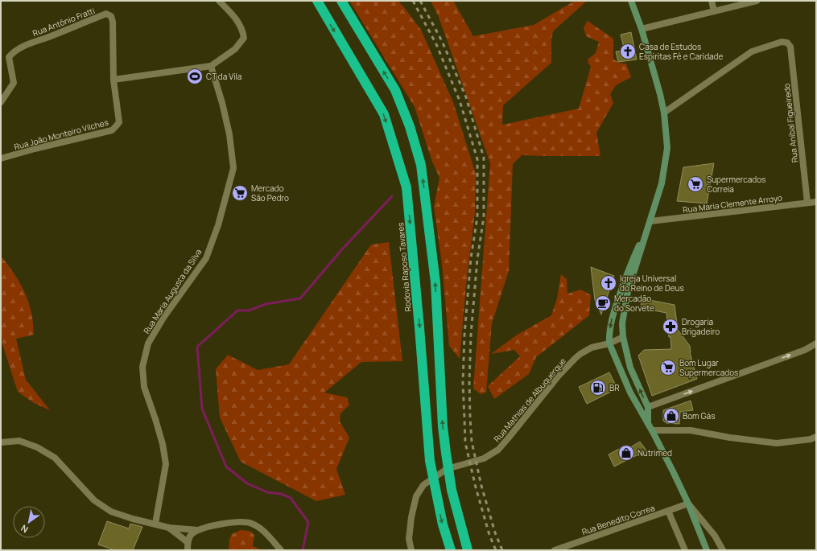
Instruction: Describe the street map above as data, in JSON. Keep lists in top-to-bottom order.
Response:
{
  "streets": {
    "highway": ["Rodovia Raposo Tavares"],
    "street": [
      "Rua Antônio Fratti",
      "Rua Aníbal Figueiredo",
      "Rua João Monteiro Vilches",
      "Rua Maria Clemente Arroyo",
      "Rua Maria Augusta da Silva",
      "Rua Mathias de Albuquerque",
      "Rua Benedito Correa"
    ]
  },
  "crossings": [
    ["Rua Antônio Fratti", "Rua João Monteiro Vilches"],
    ["Rua Aníbal Figueiredo", "Rua Maria Clemente Arroyo"]
  ],
  "places": {
    "church": ["Casa de Estudos Espiritas Fé e Caridade", "Igreja Universal do Reino de Deus"],
    "sports": ["CT da Vila"],
    "supermarket": ["Supermercados Correia", "Mercado São Pedro", "Bom Lugar Supermercados"],
    "cafe": ["Mercadão do Sorvete"],
    "pharmacy": ["Drogaria Brigadeiro"],
    "fuel station": ["BR"],
    "shop": ["Bom Gás", "Nutrimed"]
  },
  "north": "bottom left"
}
